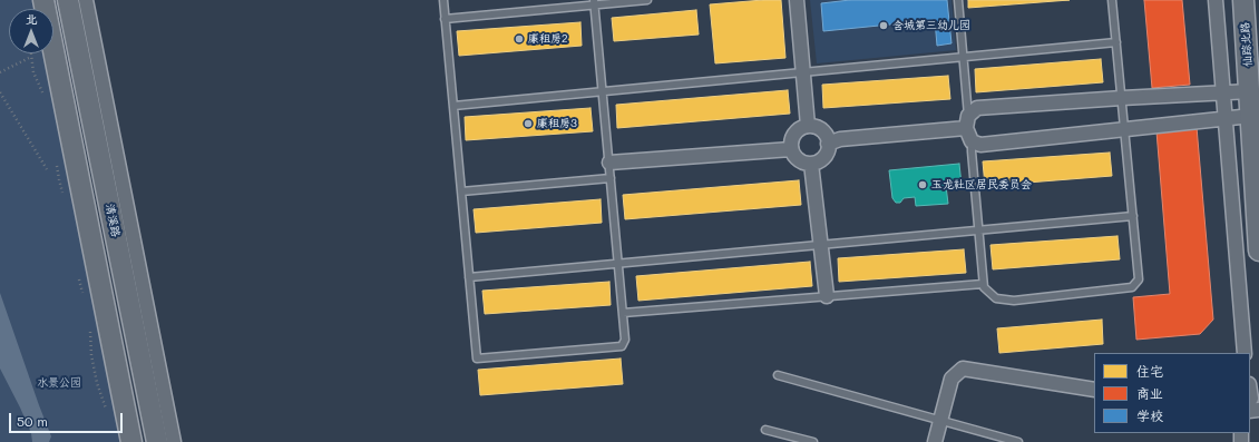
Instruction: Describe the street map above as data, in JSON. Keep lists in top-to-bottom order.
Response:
{
  "streets": {
    "main road": ["仙踪北路", "清溪路"]
  },
  "parks": ["水景公园"],
  "places": [
    "含城第三幼儿园",
    "廉租房2",
    "廉租房3",
    "玉龙社区居民委员会"
  ],
  "legend": ["住宅", "商业", "学校"],
  "scale_bar": "50 m",
  "north": "top"
}
